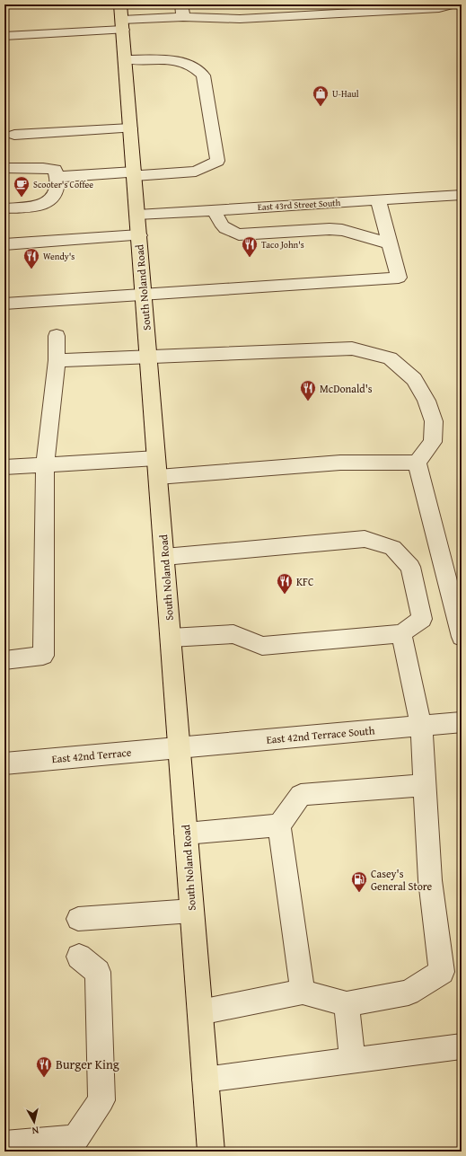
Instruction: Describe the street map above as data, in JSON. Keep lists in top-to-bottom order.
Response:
{
  "streets": {
    "main road": ["South Noland Road"],
    "street": ["East 43rd Street South", "East 42nd Terrace South", "East 42nd Terrace"]
  },
  "crossings": [
    ["East 43rd Street South", "South Noland Road"],
    ["South Noland Road", "East 42nd Terrace South"],
    ["South Noland Road", "East 42nd Terrace"],
    ["East 42nd Terrace South", "East 42nd Terrace"]
  ],
  "places": {
    "shop": ["U-Haul"],
    "cafe": ["Scooter's Coffee"],
    "restaurant": [
      "Taco John's",
      "Wendy's",
      "McDonald's",
      "KFC",
      "Burger King"
    ],
    "fuel station": ["Casey's General Store"]
  },
  "north": "bottom"
}
